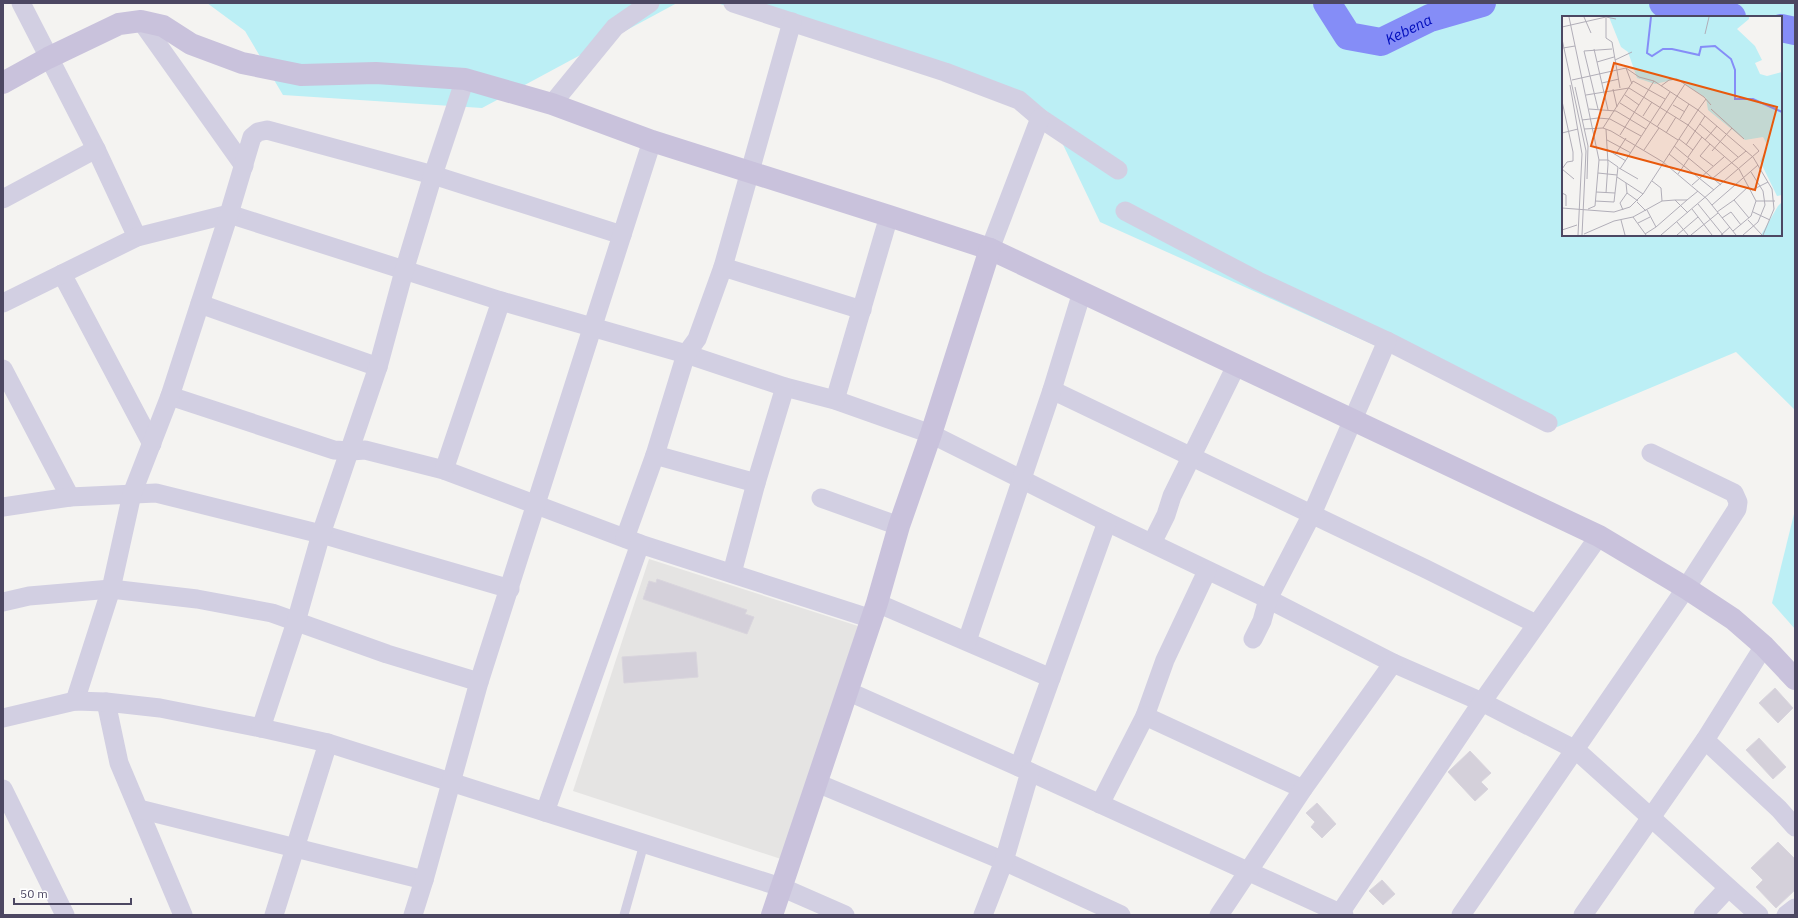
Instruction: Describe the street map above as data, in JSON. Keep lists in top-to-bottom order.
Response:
{
  "water": ["Kebena"],
  "scale_bar": "50 m"
}
